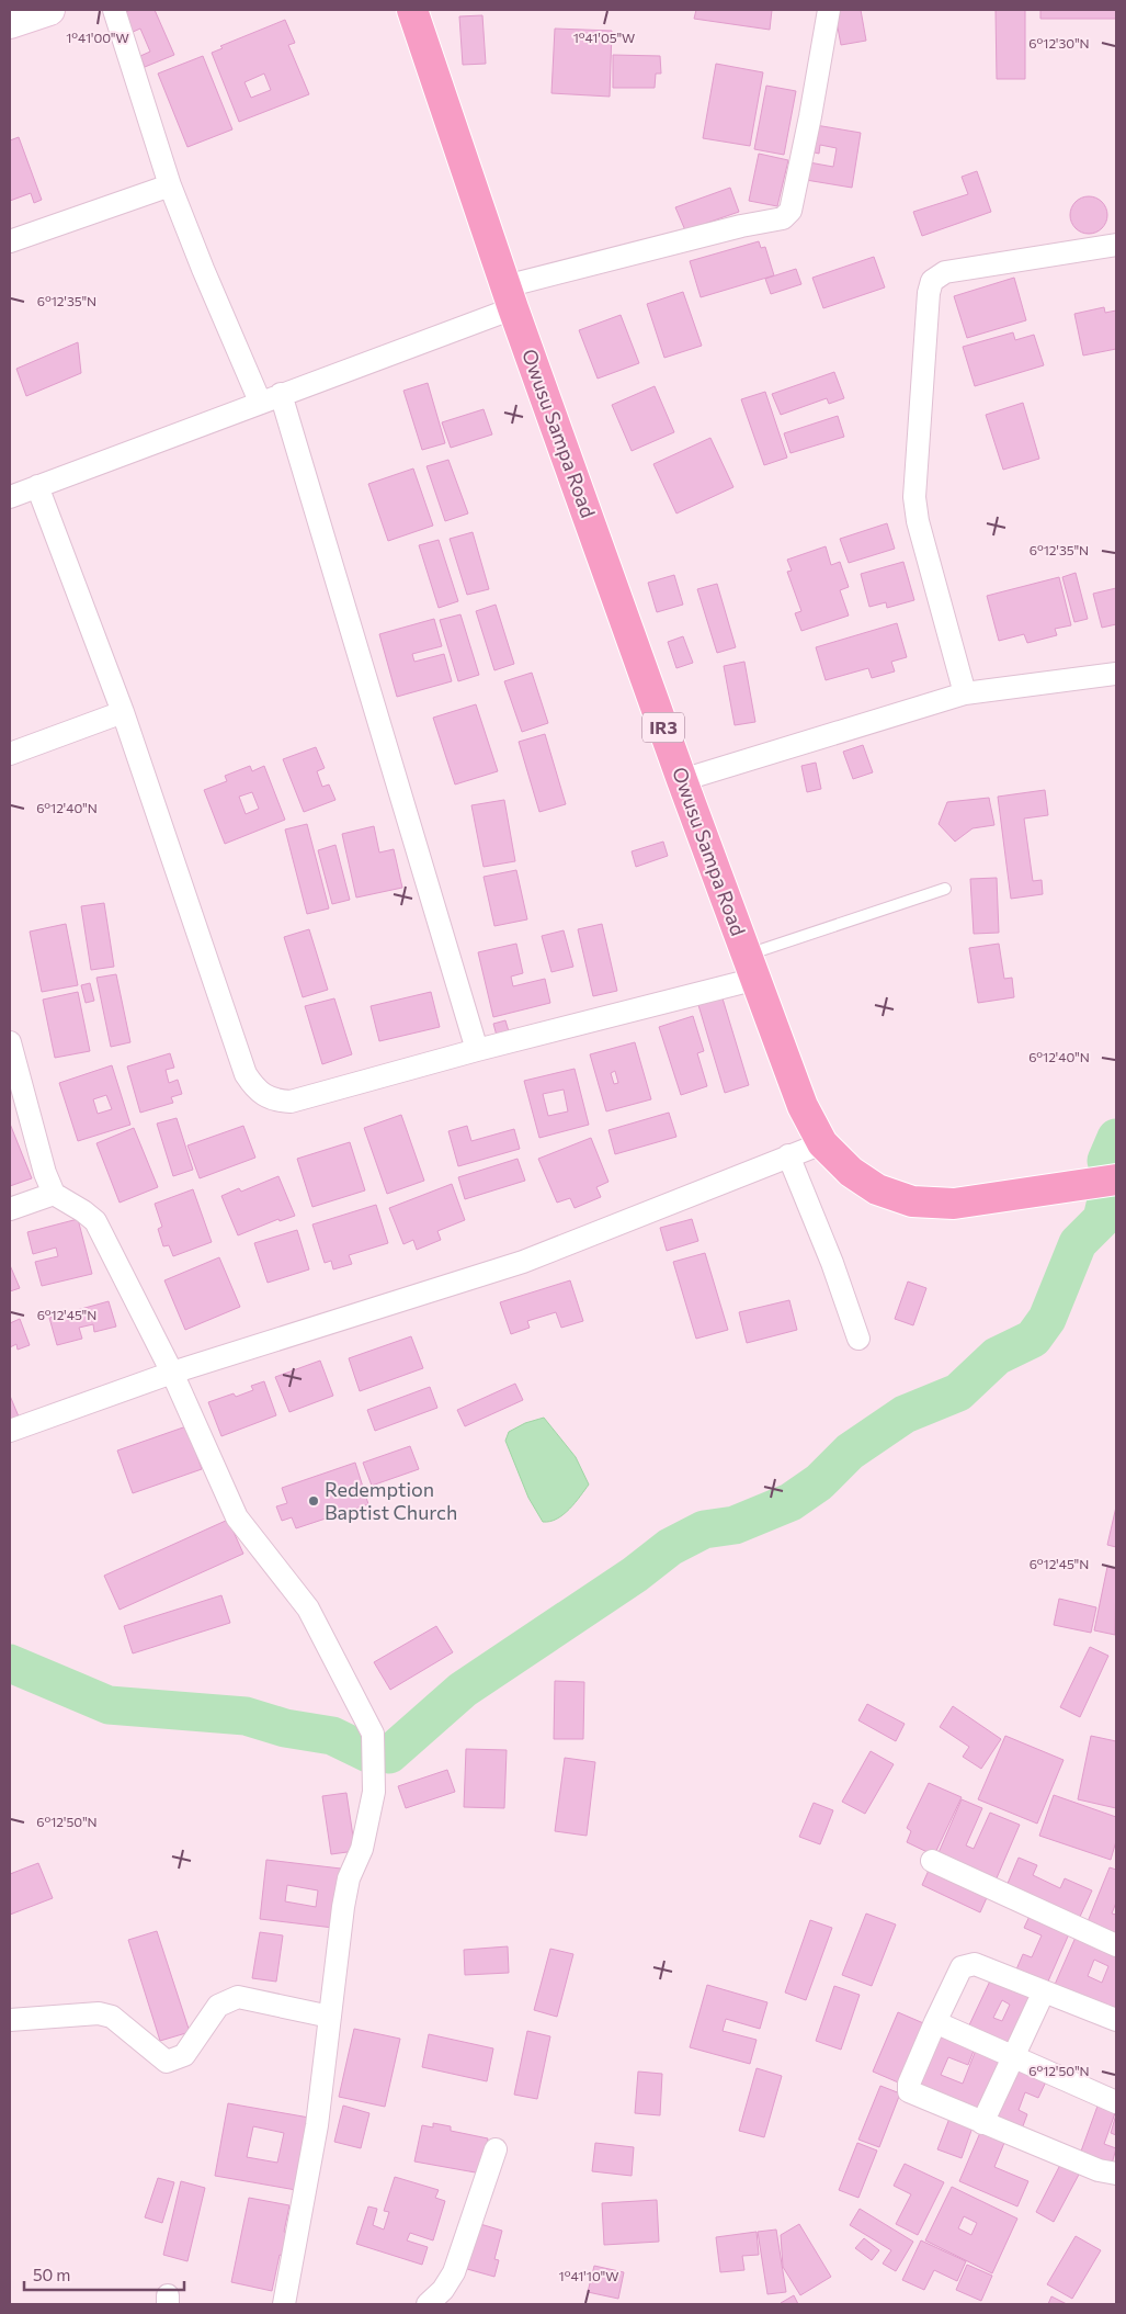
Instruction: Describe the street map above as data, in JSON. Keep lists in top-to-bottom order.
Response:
{
  "streets": {
    "main road": ["Owusu Sampa Road", "IR3"]
  },
  "places": ["Redemption Baptist Church"],
  "scale_bar": "50 m",
  "coordinates": [
    "1°41'05\"W",
    "1°41'00\"W",
    "6°12'30\"N",
    "6°12'35\"N",
    "6°12'40\"N",
    "6°12'45\"N",
    "6°12'50\"N",
    "1°41'10\"W"
  ]
}
